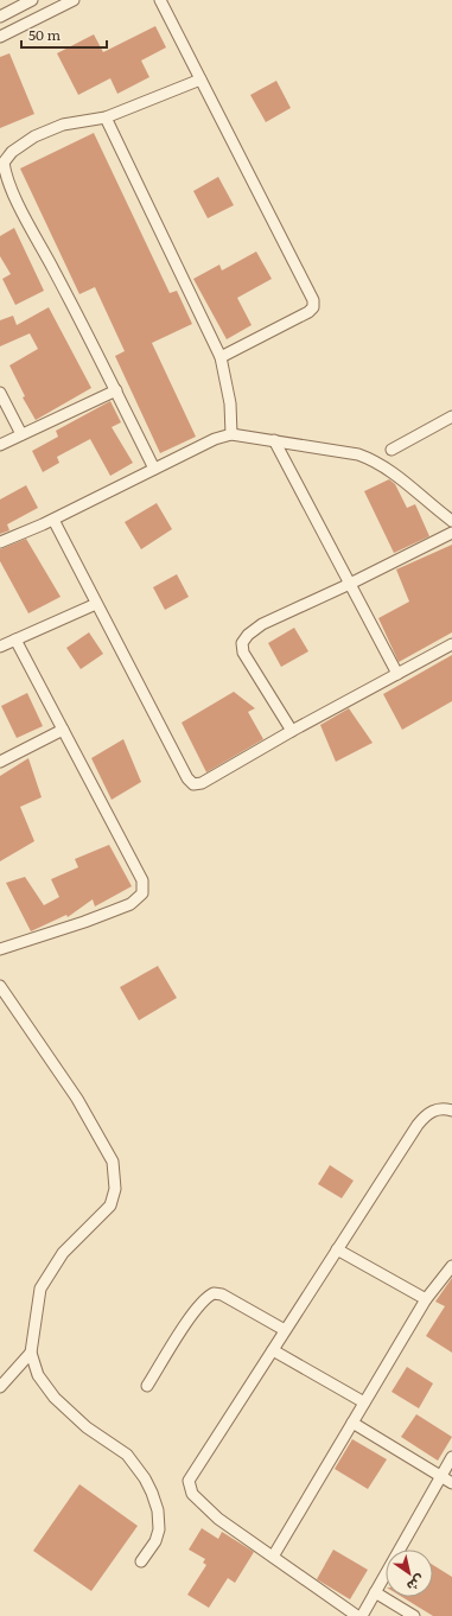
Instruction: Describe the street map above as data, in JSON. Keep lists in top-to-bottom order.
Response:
{
  "scale_bar": "50 m",
  "north": "bottom right"
}
